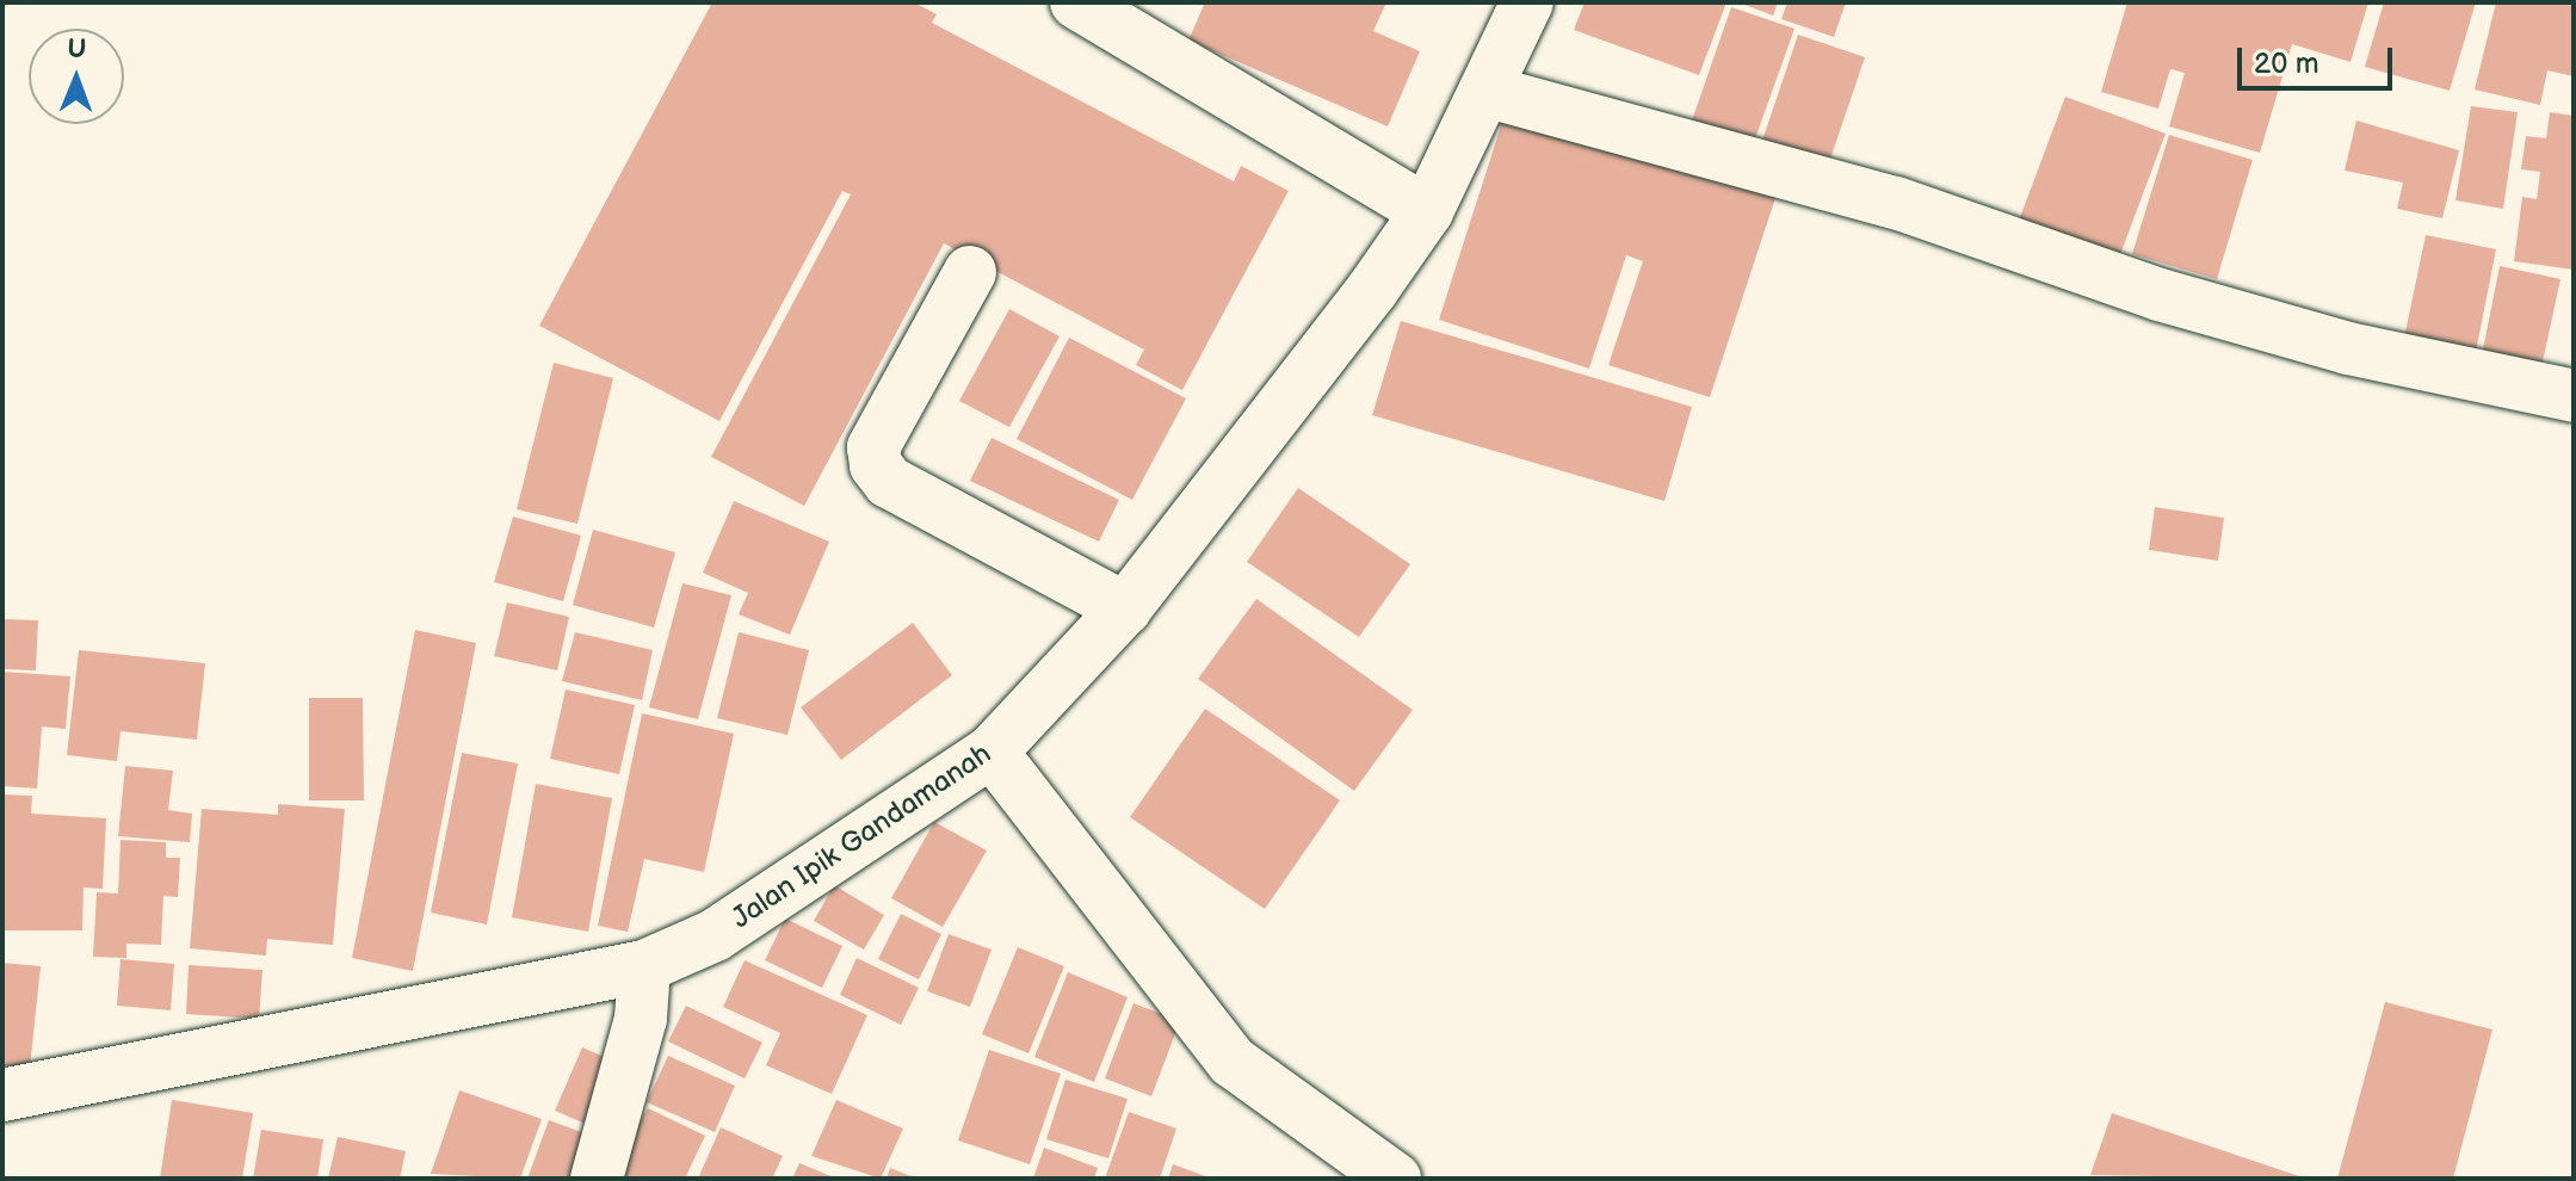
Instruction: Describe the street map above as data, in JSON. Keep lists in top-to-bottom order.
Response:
{
  "streets": {
    "street": ["Jalan Ipik Gandamanah"]
  },
  "scale_bar": "20 m",
  "north": "top"
}
